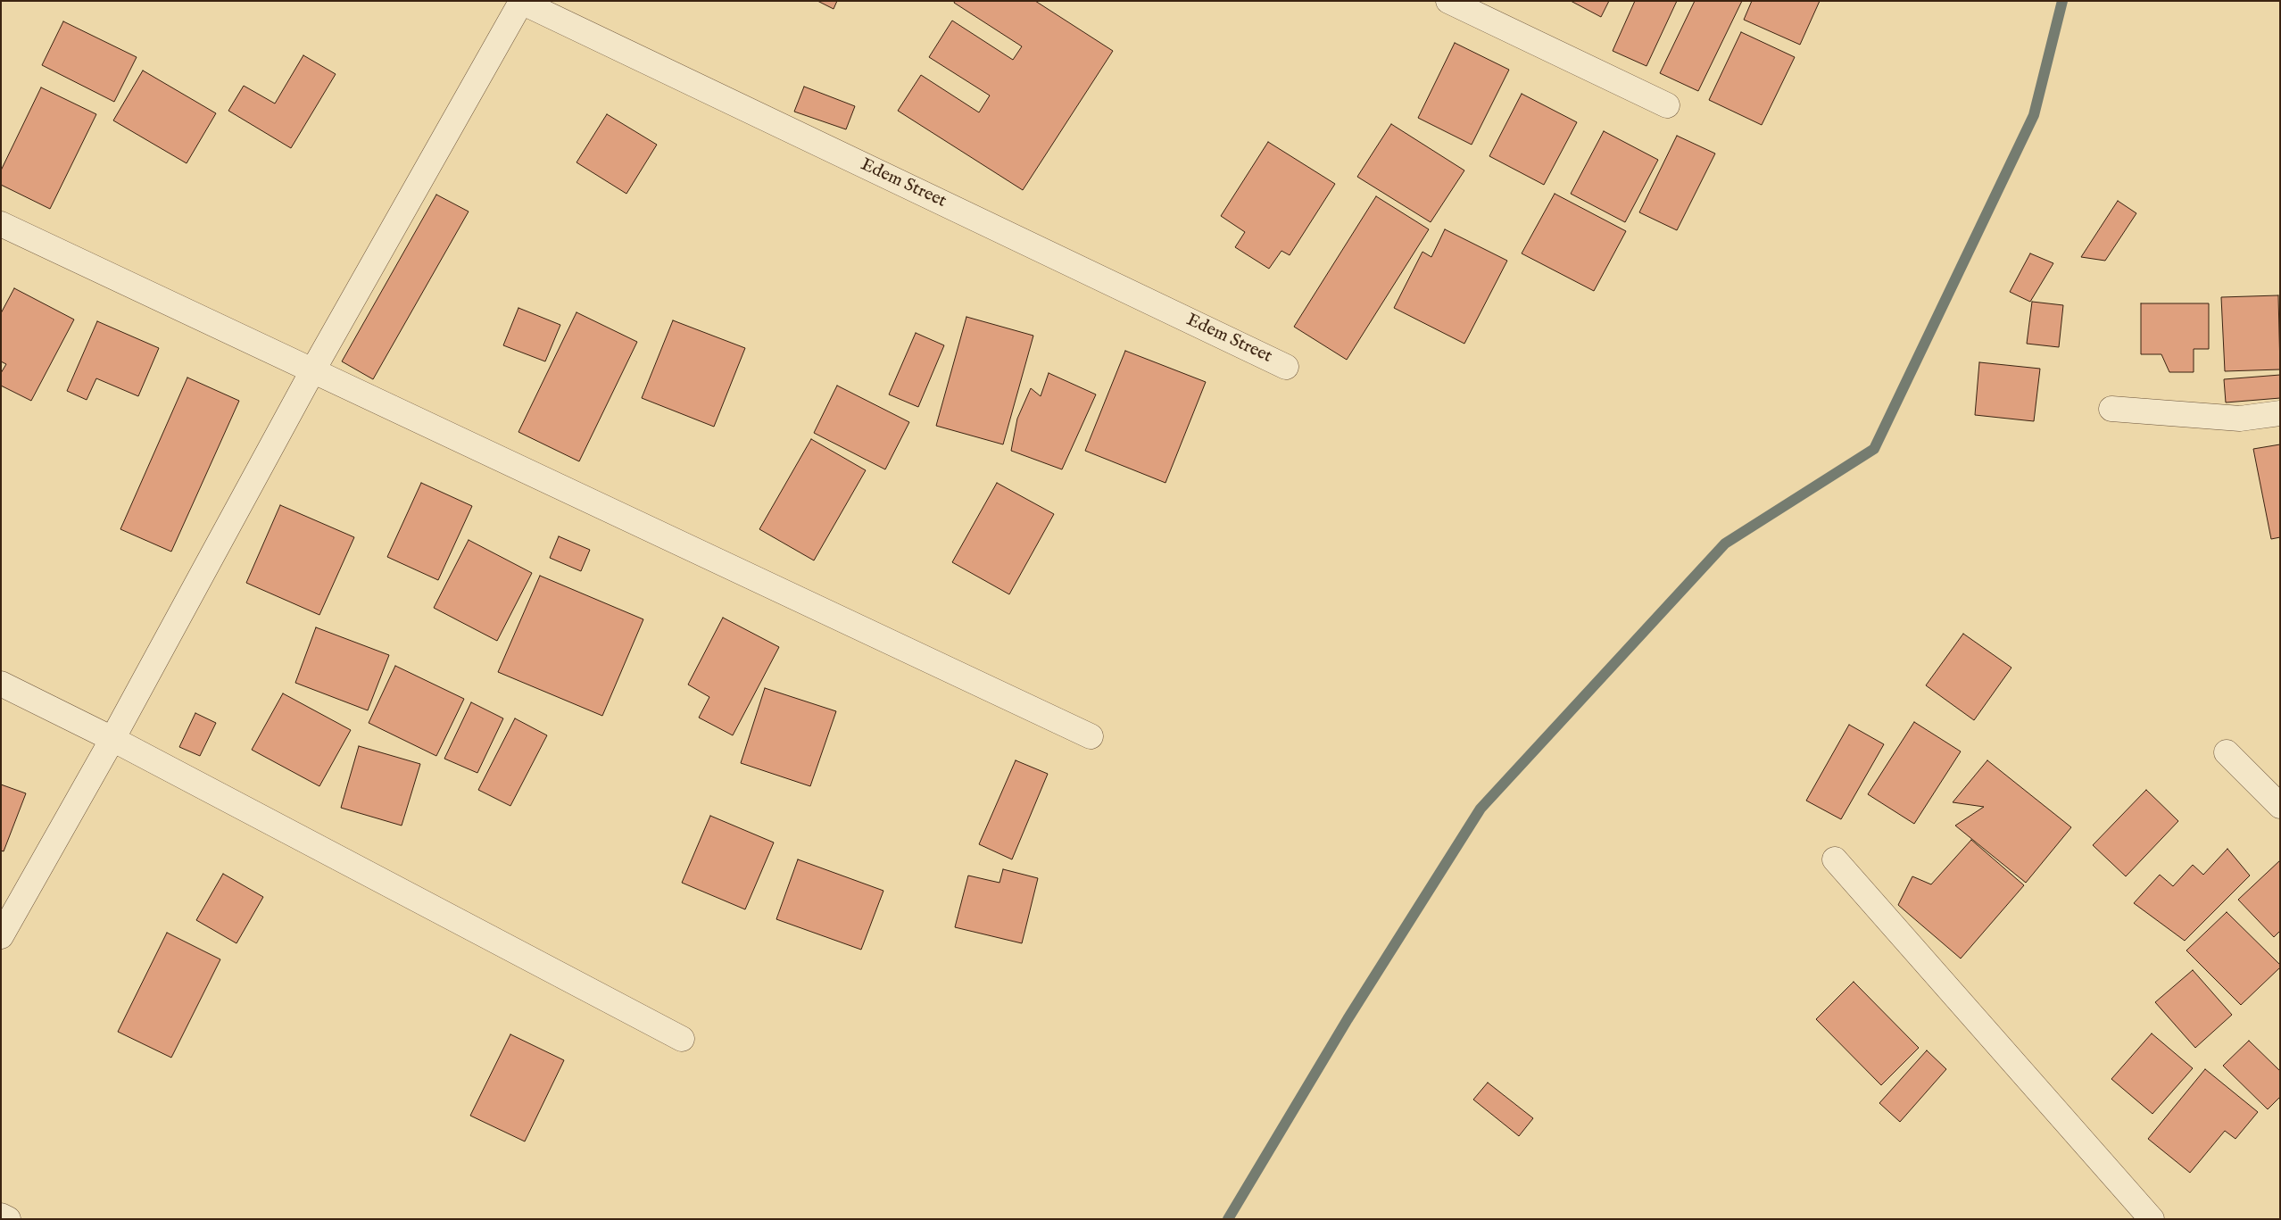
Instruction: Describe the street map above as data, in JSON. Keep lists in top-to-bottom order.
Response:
{
  "streets": {
    "street": ["Edem Street"]
  }
}
